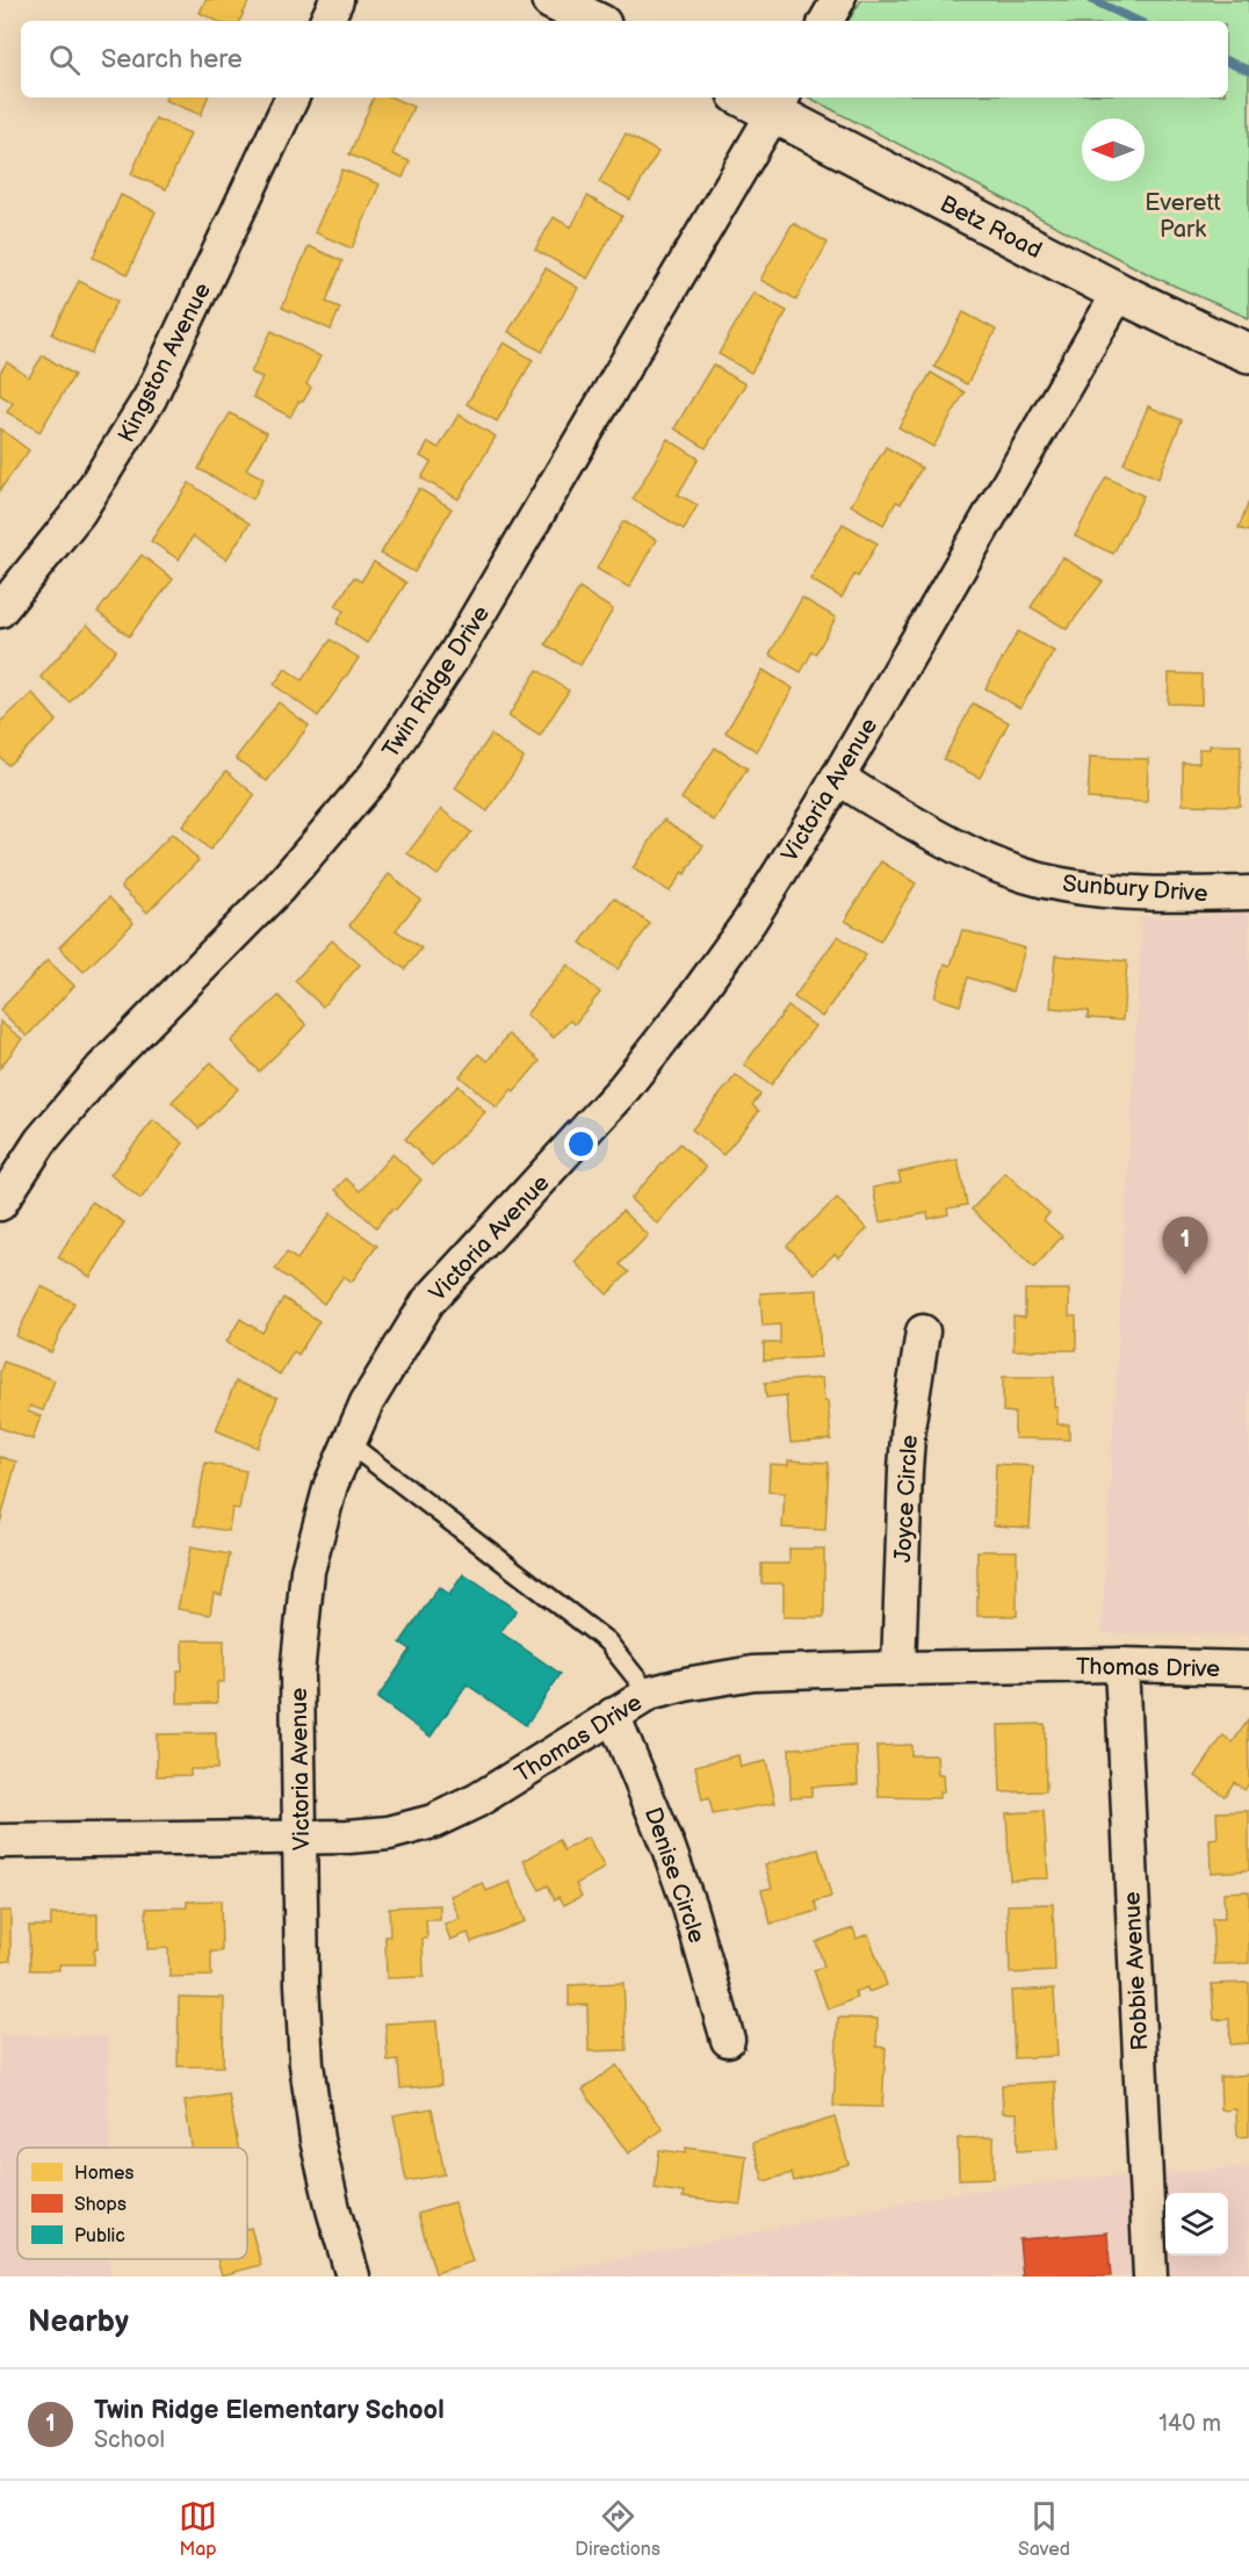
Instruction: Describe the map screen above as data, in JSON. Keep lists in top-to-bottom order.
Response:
{
  "streets": {
    "street": [
      "Betz Road",
      "Kingston Avenue",
      "Twin Ridge Drive",
      "Victoria Avenue",
      "Sunbury Drive",
      "Joyce Circle",
      "Thomas Drive",
      "Denise Circle",
      "Robbie Avenue"
    ]
  },
  "crossings": [
    ["Betz Road", "Twin Ridge Drive"],
    ["Betz Road", "Victoria Avenue"],
    ["Victoria Avenue", "Sunbury Drive"],
    ["Victoria Avenue", "Thomas Drive"],
    ["Joyce Circle", "Thomas Drive"],
    ["Thomas Drive", "Denise Circle"],
    ["Thomas Drive", "Robbie Avenue"]
  ],
  "parks": ["Everett Park"],
  "legend": ["Homes", "Shops", "Public"],
  "north": "left",
  "page": {
    "search": "Search here",
    "pins": "1",
    "heading": "Nearby",
    "list": [
      {
        "mark": "1",
        "name": "Twin Ridge Elementary School",
        "note": "School",
        "value": "140 m"
      }
    ],
    "nav": ["Map", "Directions", "Saved"]
  }
}
